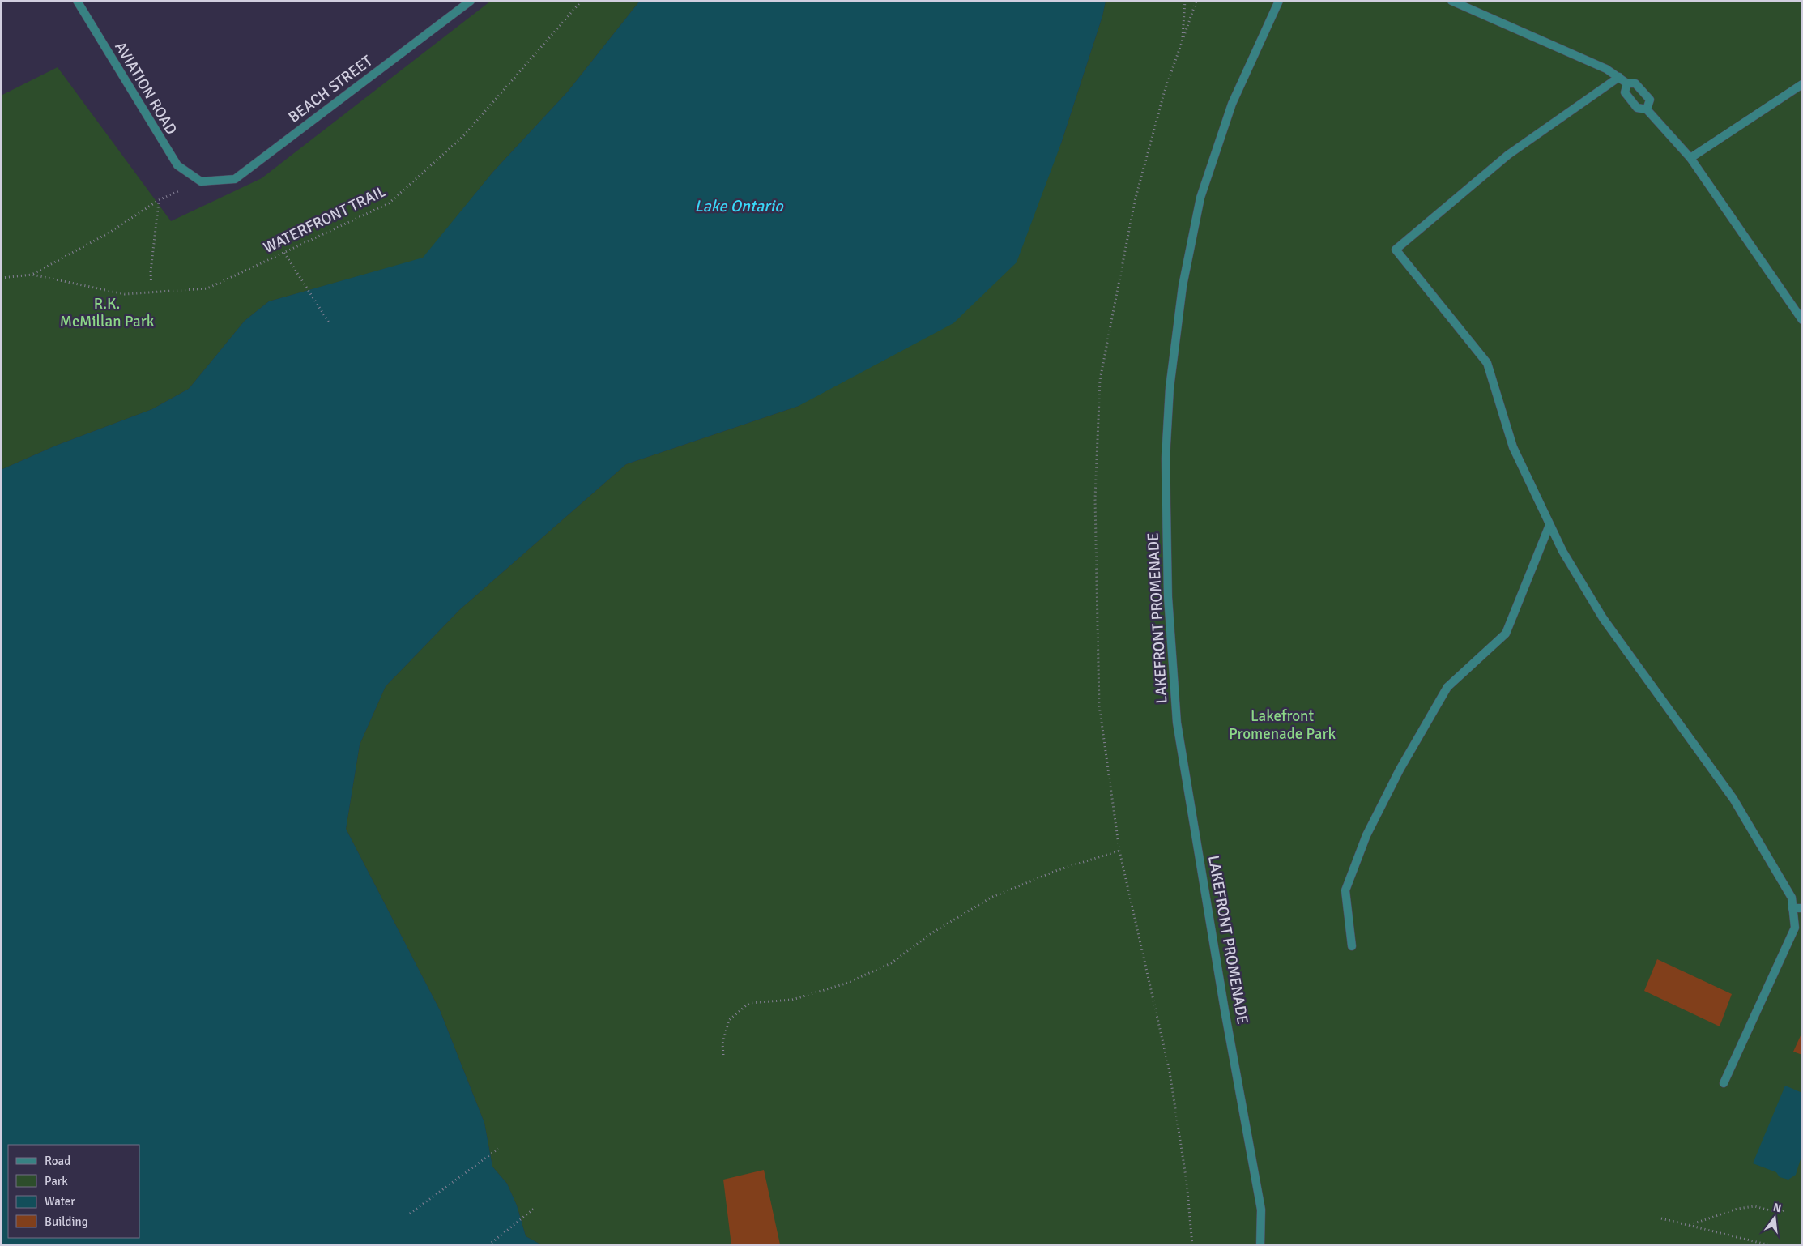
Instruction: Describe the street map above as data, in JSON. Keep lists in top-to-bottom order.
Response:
{
  "streets": {
    "street": ["AVIATION ROAD", "BEACH STREET", "LAKEFRONT PROMENADE"],
    "path": ["WATERFRONT TRAIL"]
  },
  "crossings": [
    ["AVIATION ROAD", "BEACH STREET"]
  ],
  "water": ["Lake Ontario"],
  "parks": ["R.K. McMillan Park", "Lakefront Promenade Park"],
  "legend": [
    "Road",
    "Park",
    "Water",
    "Building"
  ],
  "north": "top"
}
